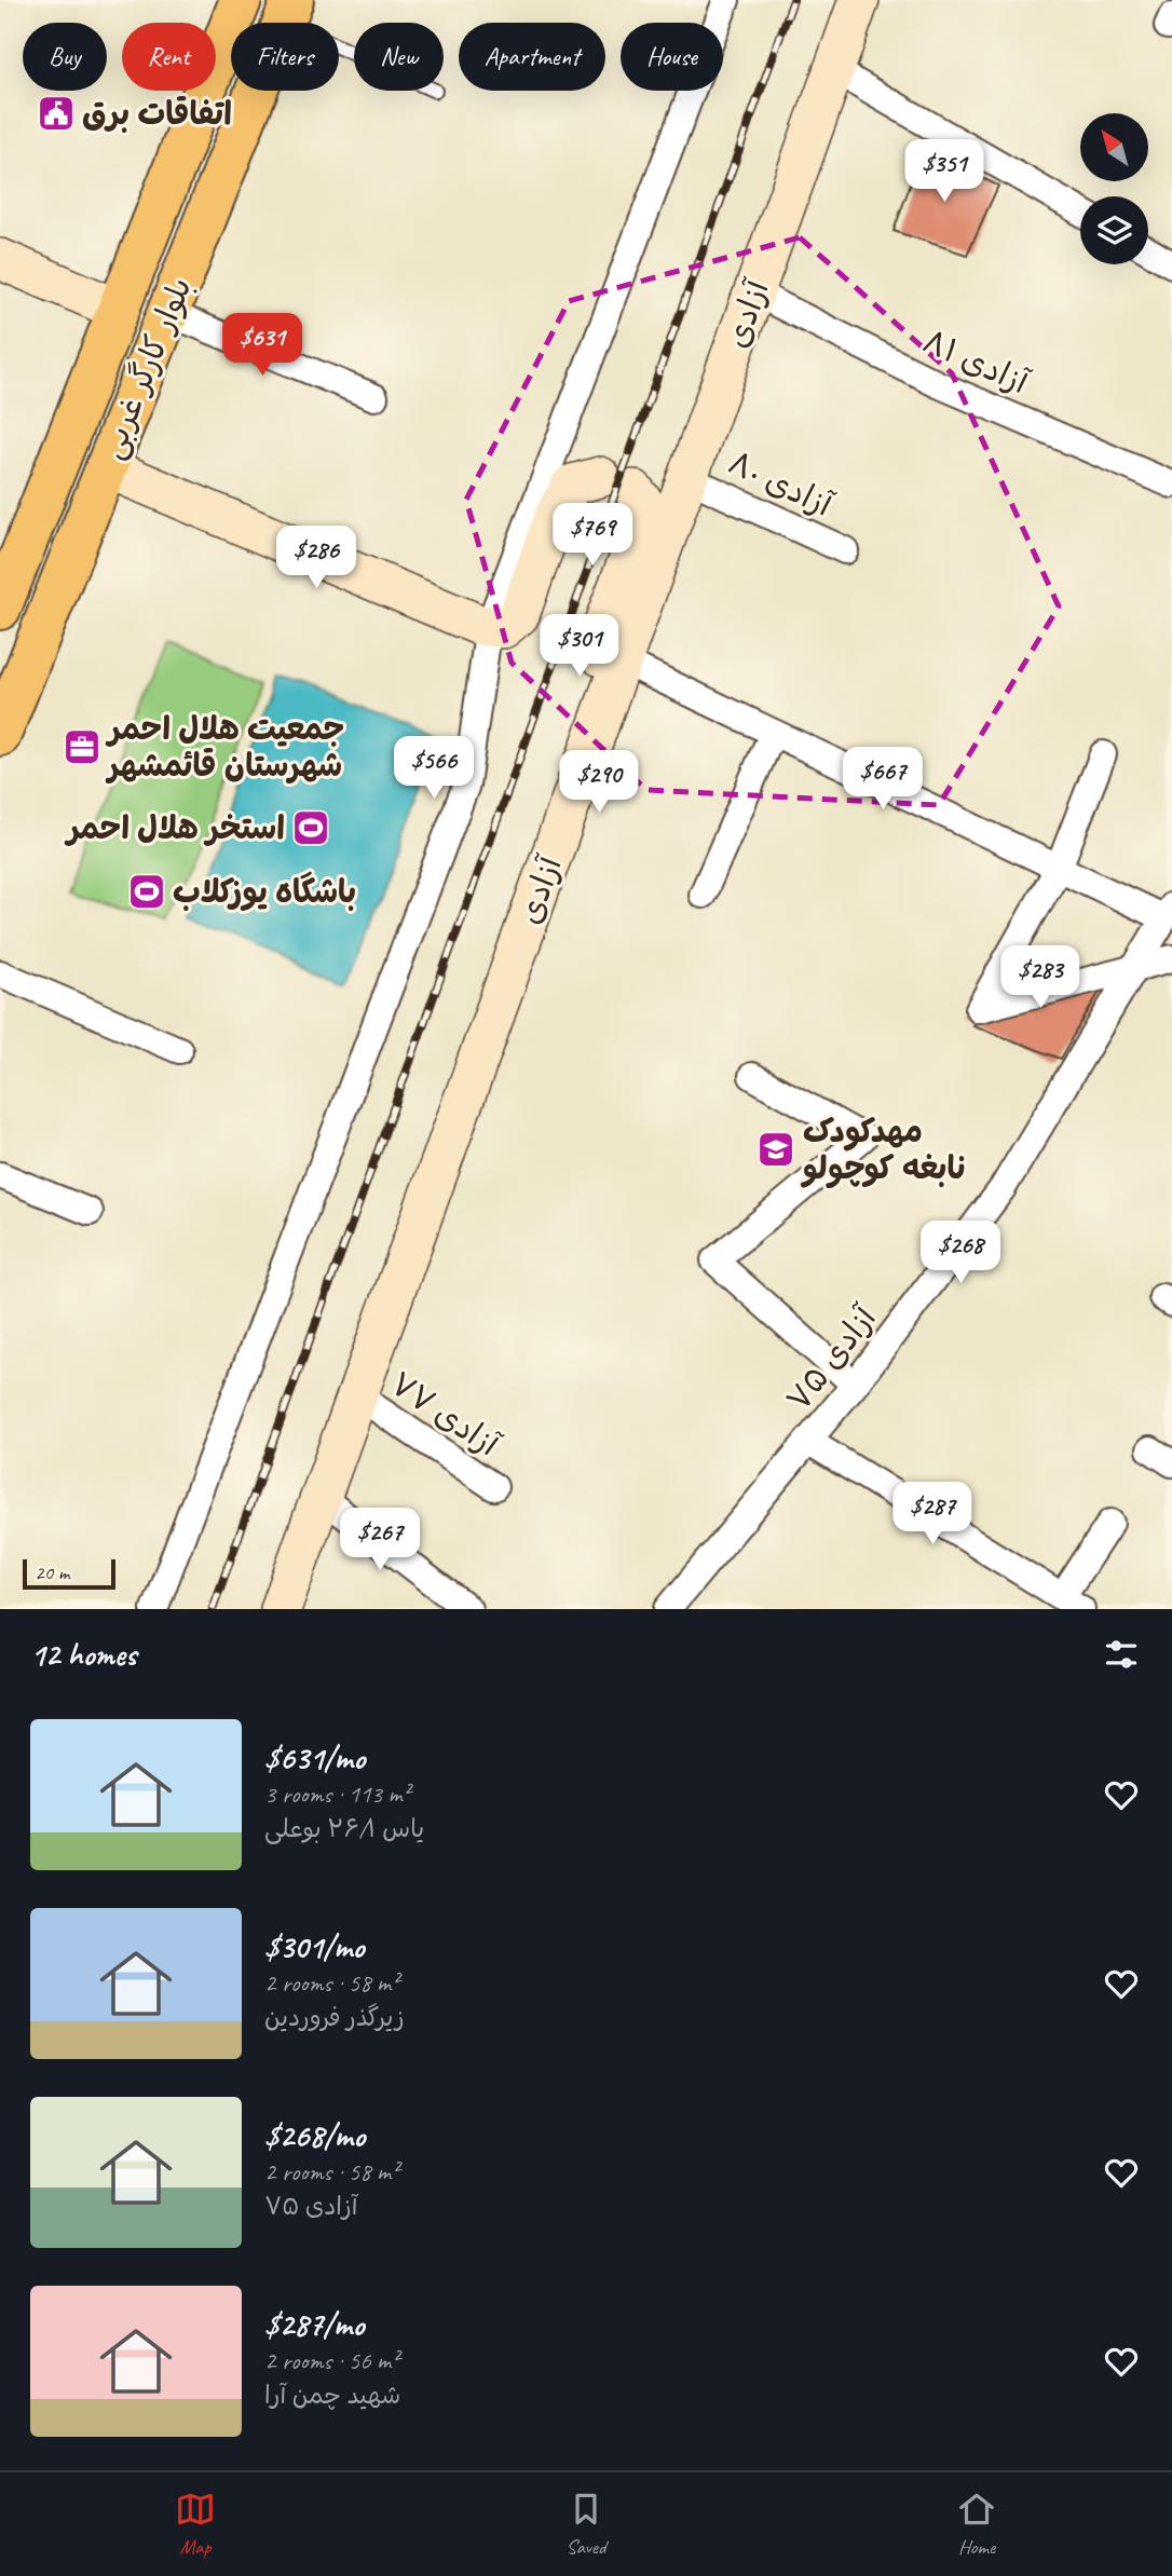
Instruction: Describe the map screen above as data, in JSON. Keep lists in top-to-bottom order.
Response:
{
  "streets": {
    "main road": ["بلوار کارگر غربی"],
    "street": [
      "آزادی",
      "آزادی ۸۱",
      "آزادی ۸۰",
      "آزادی ۷۵",
      "آزادی ۷۷"
    ]
  },
  "crossings": [
    ["آزادی", "آزادی ۸۱"],
    ["آزادی", "آزادی ۸۰"],
    ["آزادی", "آزادی ۷۷"]
  ],
  "places": {
    "public building": ["اتفاقات برق"],
    "office": ["جمعیت هلال احمر شهرستان قائمشهر"],
    "sports": ["استخر هلال احمر", "باشگاه یوزکلاب"],
    "school or university": ["مهدکودک نابغه کوچولو"]
  },
  "scale_bar": "20 m",
  "north": "top left",
  "page": {
    "chip": [
      "Buy",
      "Rent",
      "Filters",
      "New",
      "Apartment",
      "House"
    ],
    "price": [
      "$351",
      "$631",
      "$769",
      "$286",
      "$301",
      "$566",
      "$667",
      "$290",
      "$283",
      "$268",
      "$287",
      "$267"
    ],
    "scale": "20 m",
    "heading": "12 homes",
    "list": [
      {
        "name": "$631/mo",
        "note": "3 rooms · 113 m² · یاس ۲۶/۱ بوعلی"
      },
      {
        "name": "$301/mo",
        "note": "2 rooms · 58 m² · زیرگذر فروردین"
      },
      {
        "name": "$268/mo",
        "note": "2 rooms · 58 m² · آزادی ۷۵"
      },
      {
        "name": "$287/mo",
        "note": "2 rooms · 56 m² · شهید چمن آرا"
      }
    ],
    "tabs": ["Map", "Saved", "Home"]
  }
}
